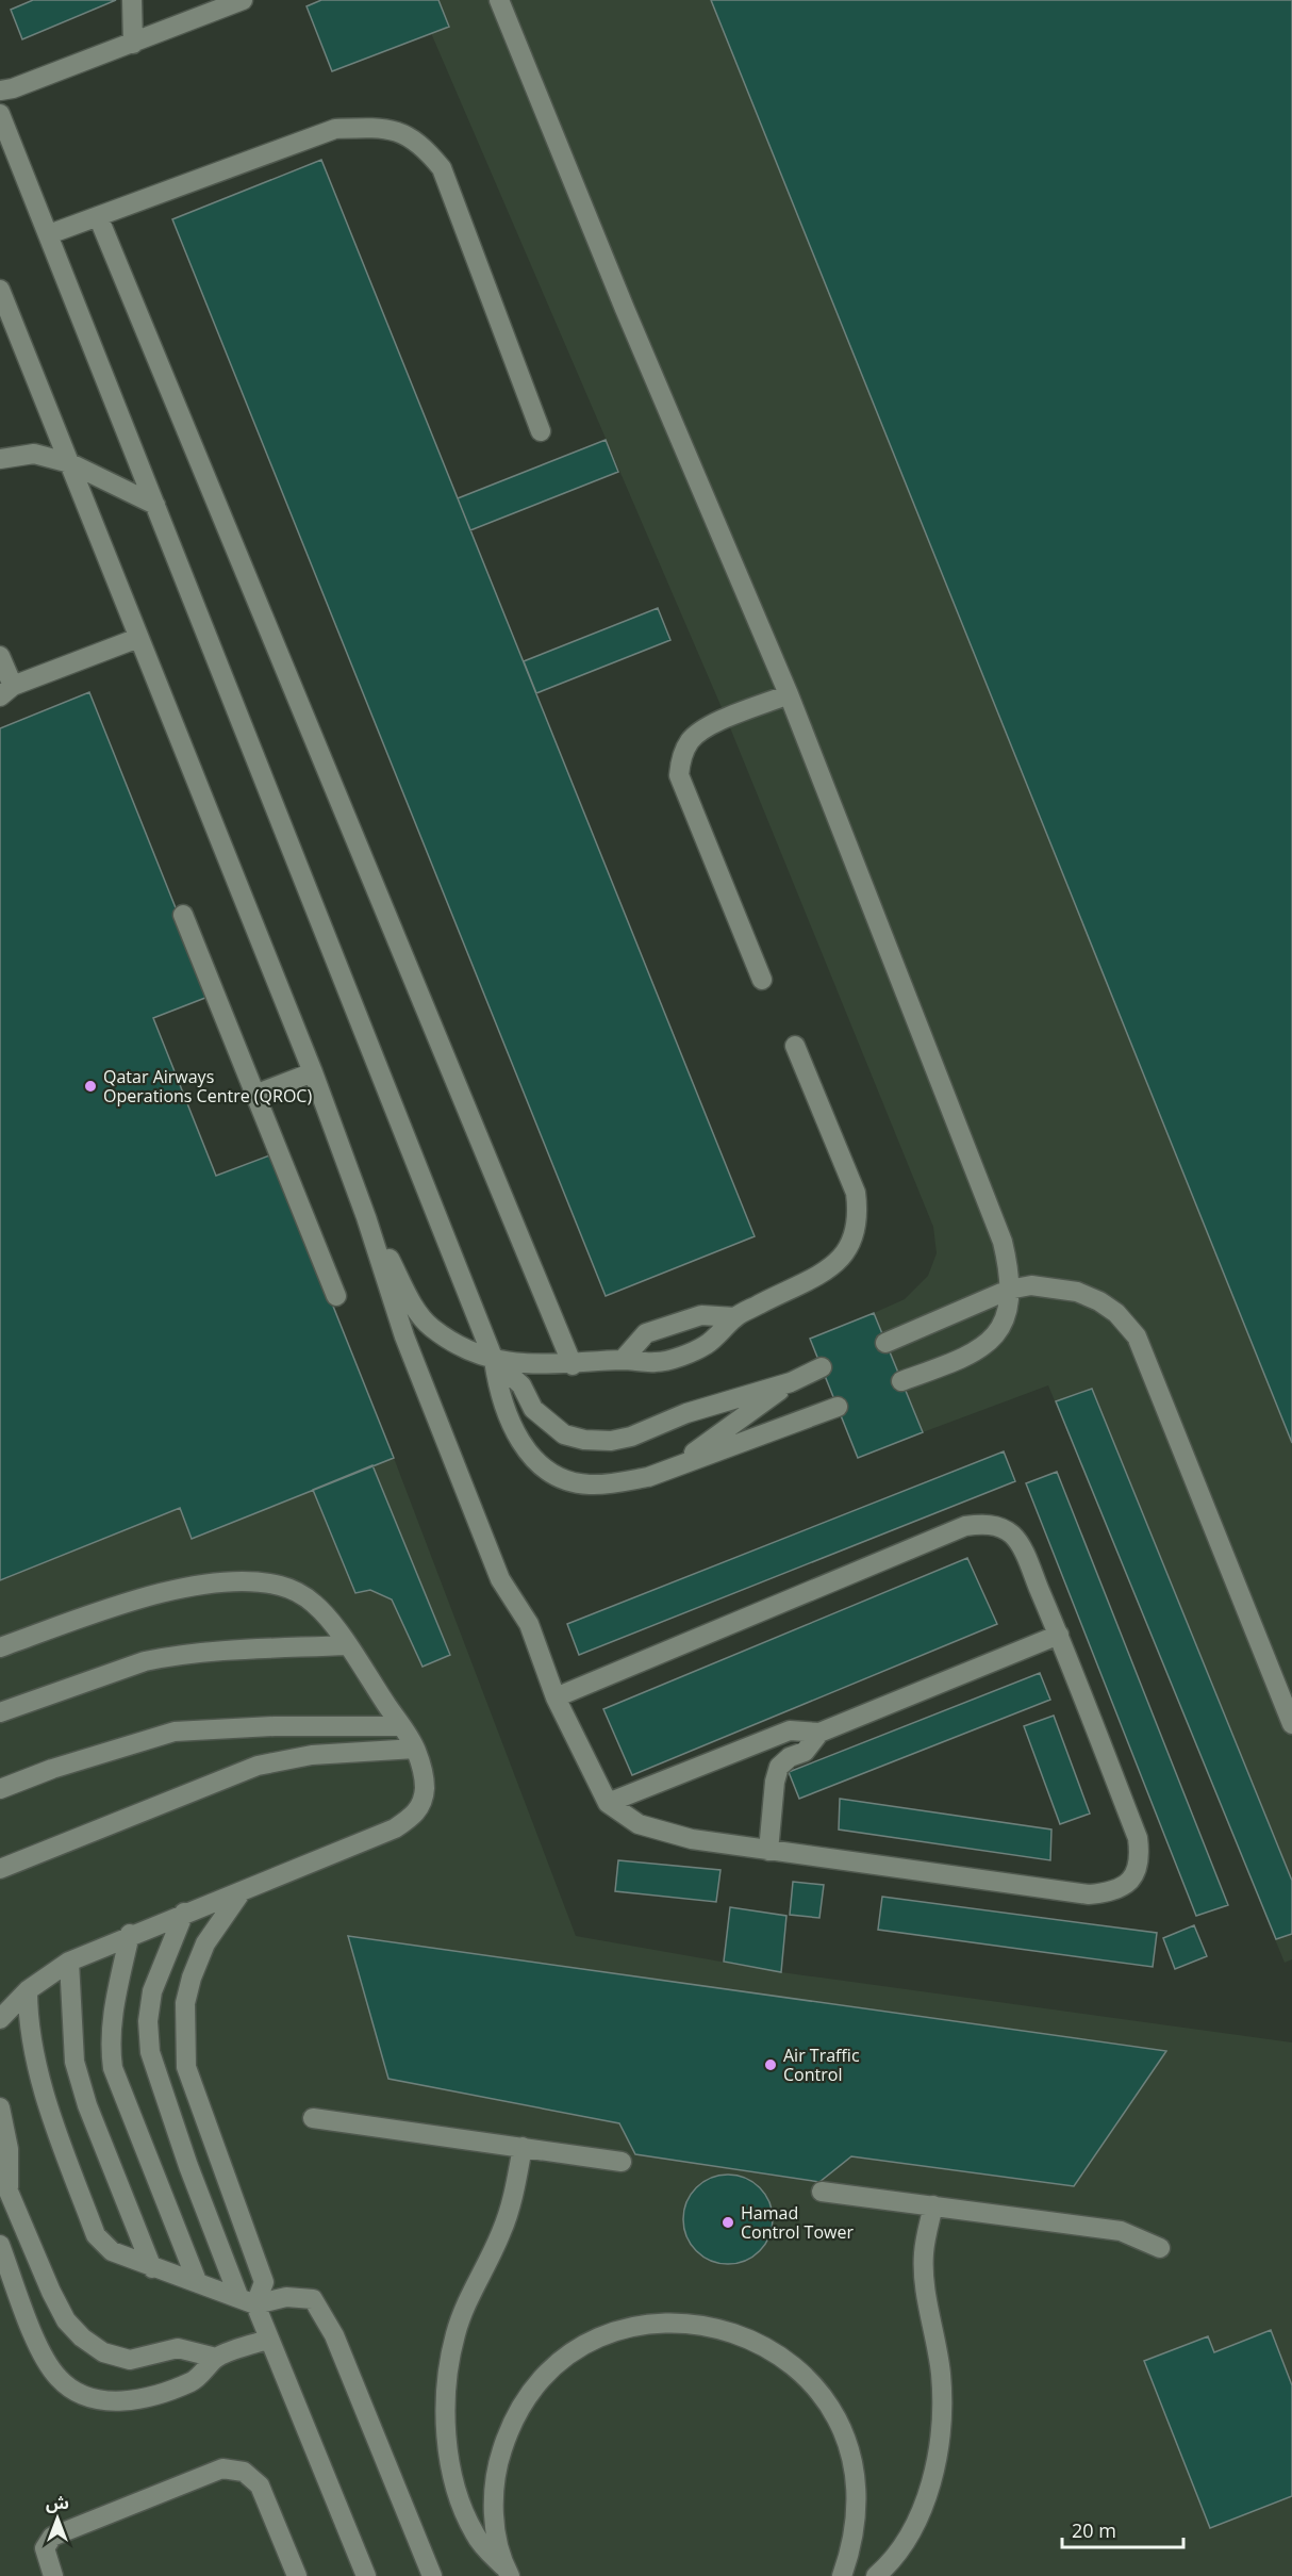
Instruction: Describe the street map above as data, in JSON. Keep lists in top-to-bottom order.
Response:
{
  "places": ["Qatar Airways Operations Centre (QROC)", "Air Traffic Control", "Hamad Control Tower"],
  "scale_bar": "20 m",
  "north": "top"
}
